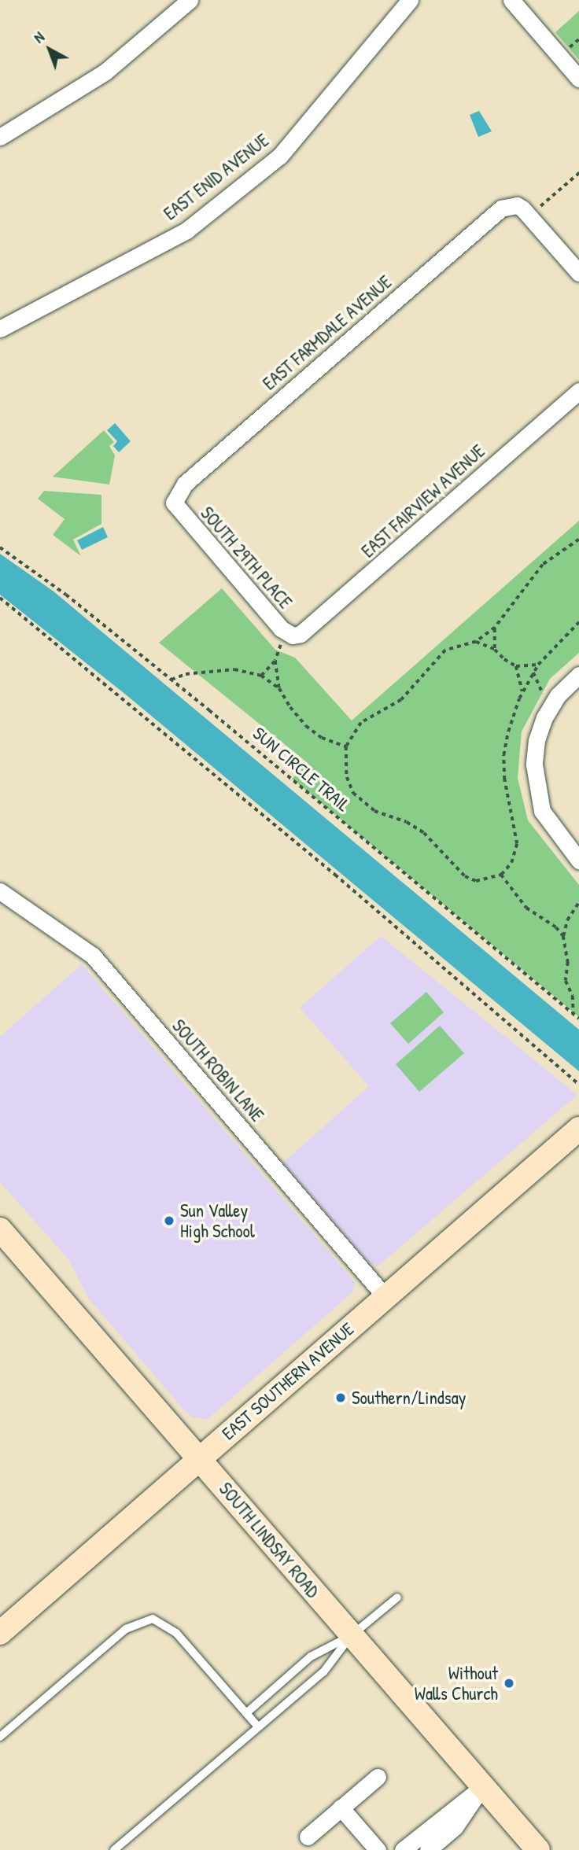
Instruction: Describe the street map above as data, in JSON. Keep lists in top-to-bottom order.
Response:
{
  "streets": {
    "main road": ["EAST SOUTHERN AVENUE", "SOUTH LINDSAY ROAD"],
    "street": [
      "EAST ENID AVENUE",
      "EAST FARMDALE AVENUE",
      "EAST FAIRVIEW AVENUE",
      "SOUTH 29TH PLACE",
      "SOUTH ROBIN LANE"
    ],
    "path": ["SUN CIRCLE TRAIL"]
  },
  "crossings": [
    ["EAST FARMDALE AVENUE", "SOUTH 29TH PLACE"],
    ["EAST FAIRVIEW AVENUE", "SOUTH 29TH PLACE"],
    ["SOUTH ROBIN LANE", "EAST SOUTHERN AVENUE"],
    ["EAST SOUTHERN AVENUE", "SOUTH LINDSAY ROAD"]
  ],
  "places": ["Sun Valley High School", "Southern/Lindsay", "Without Walls Church"],
  "north": "top left"
}
